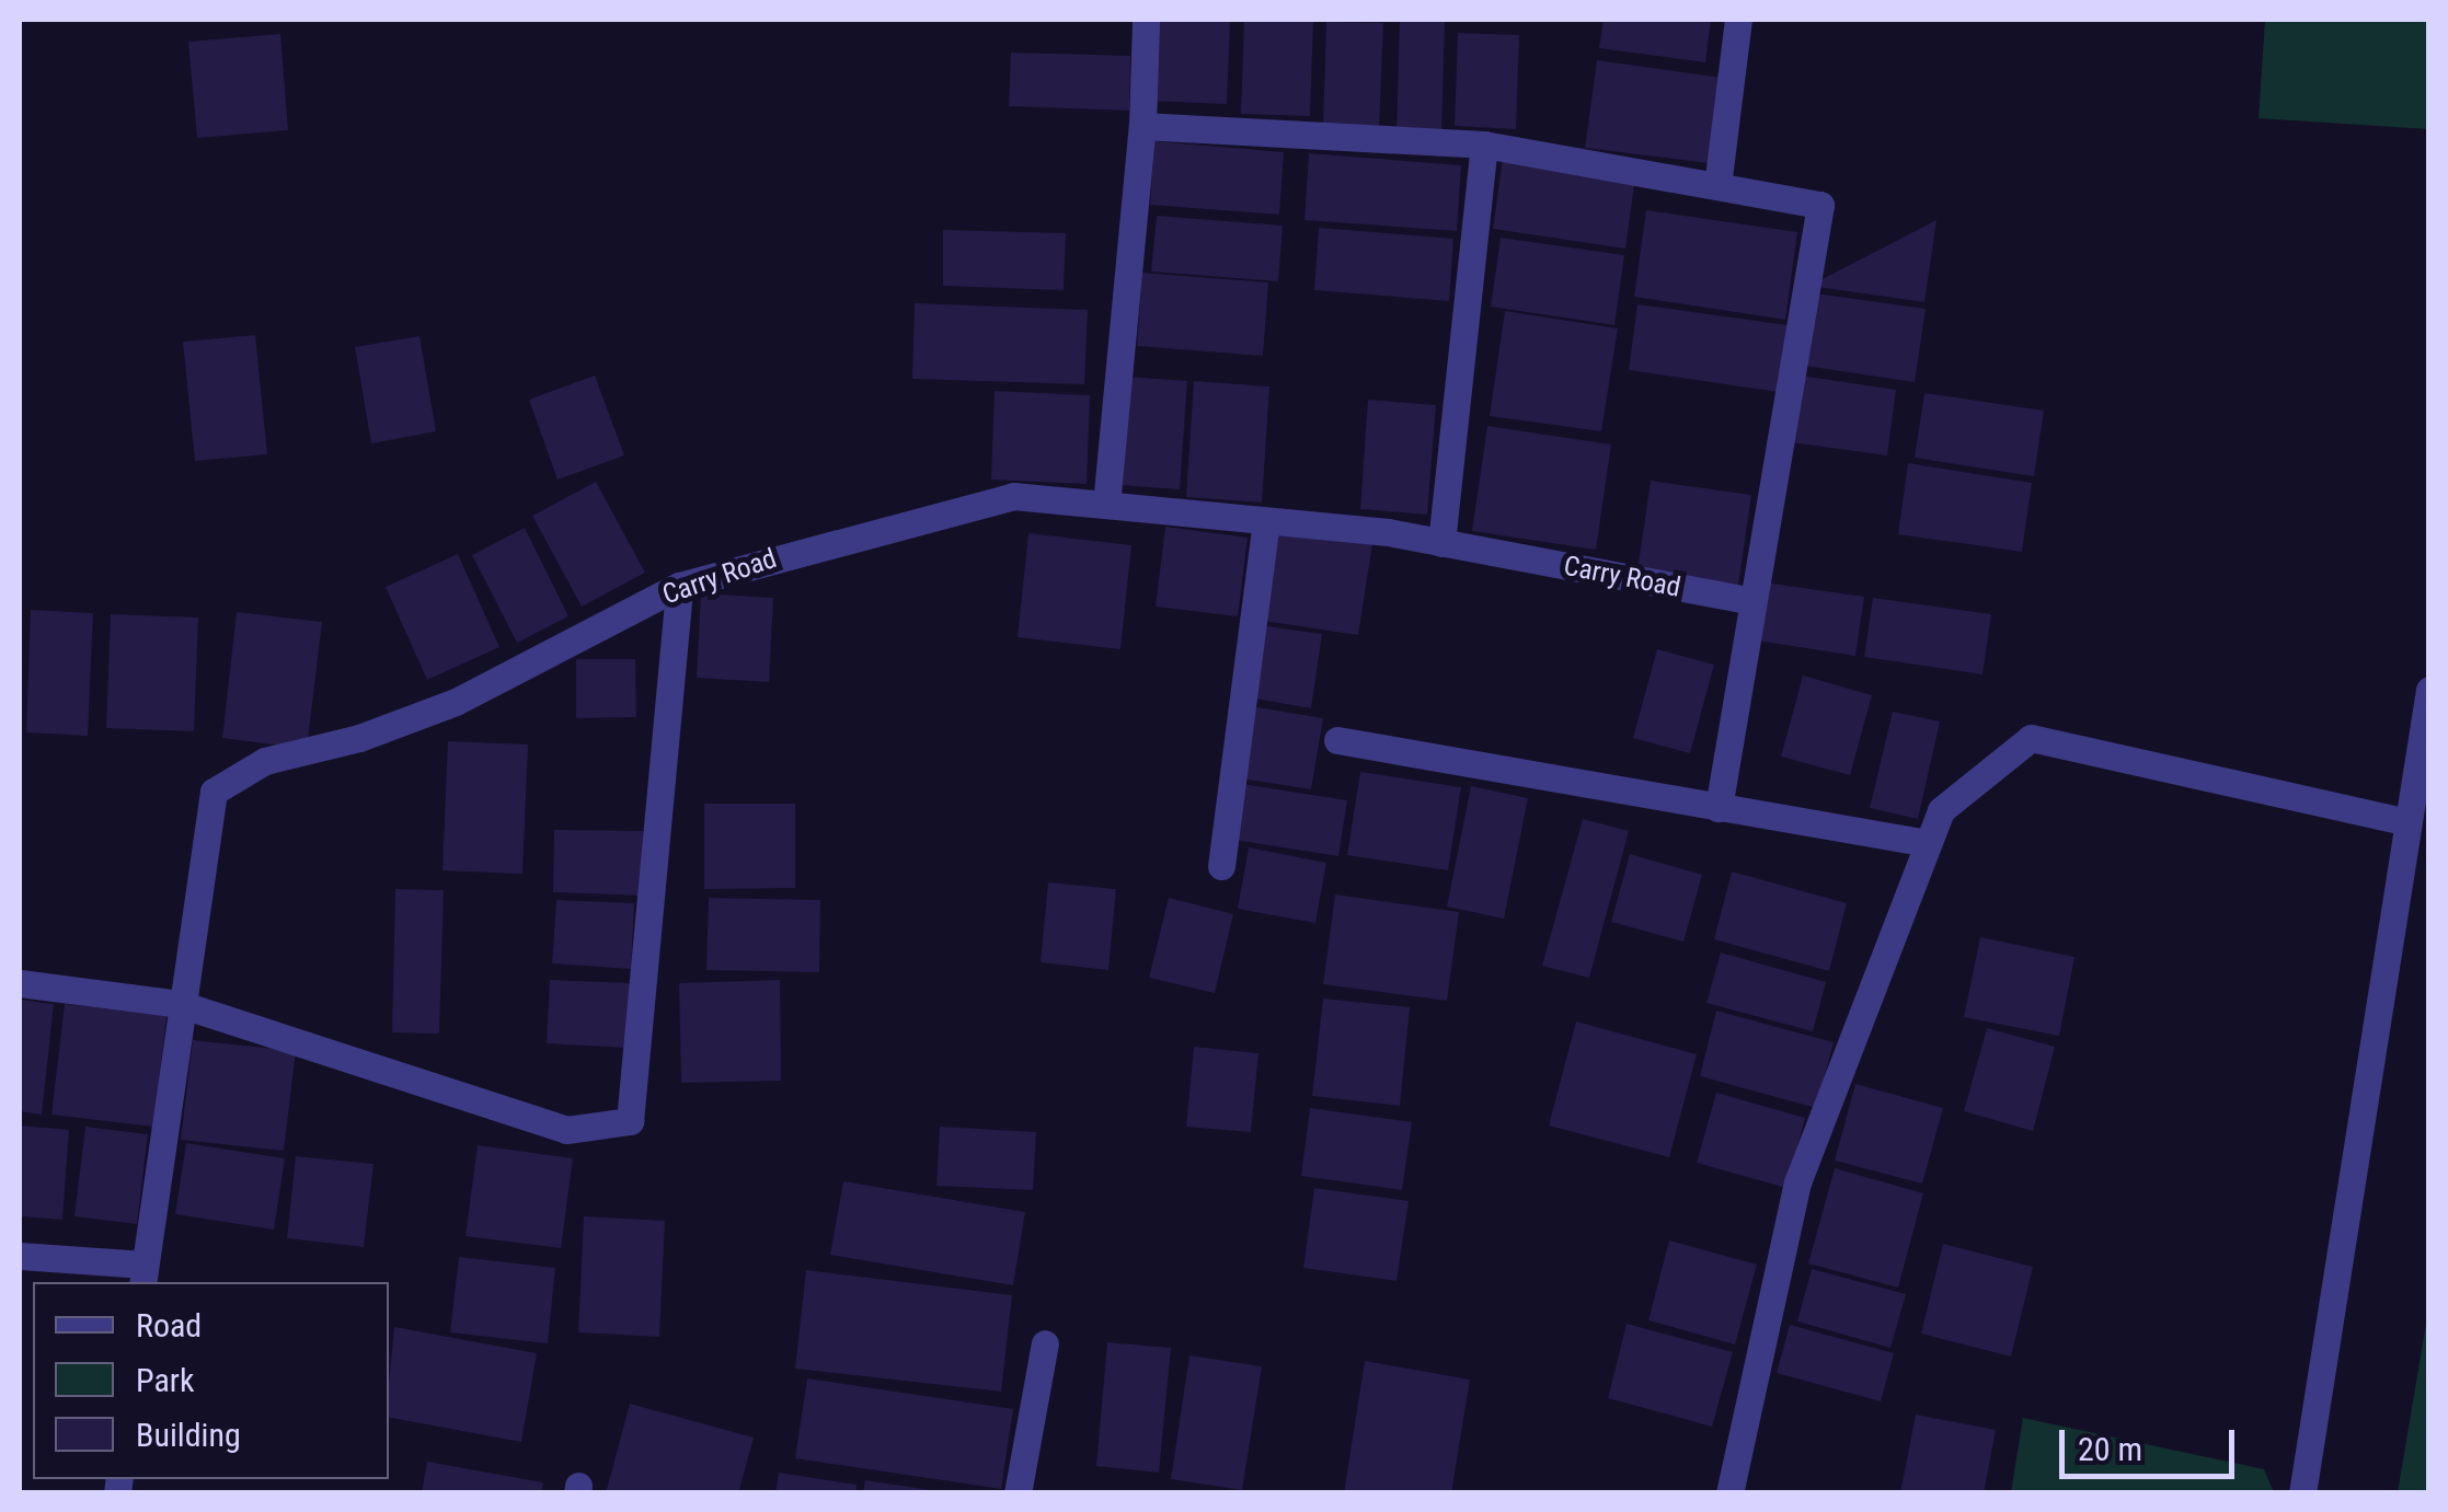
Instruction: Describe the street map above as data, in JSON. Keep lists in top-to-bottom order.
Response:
{
  "streets": {
    "street": ["Carry Road"]
  },
  "legend": ["Road", "Park", "Building"],
  "scale_bar": "20 m"
}
